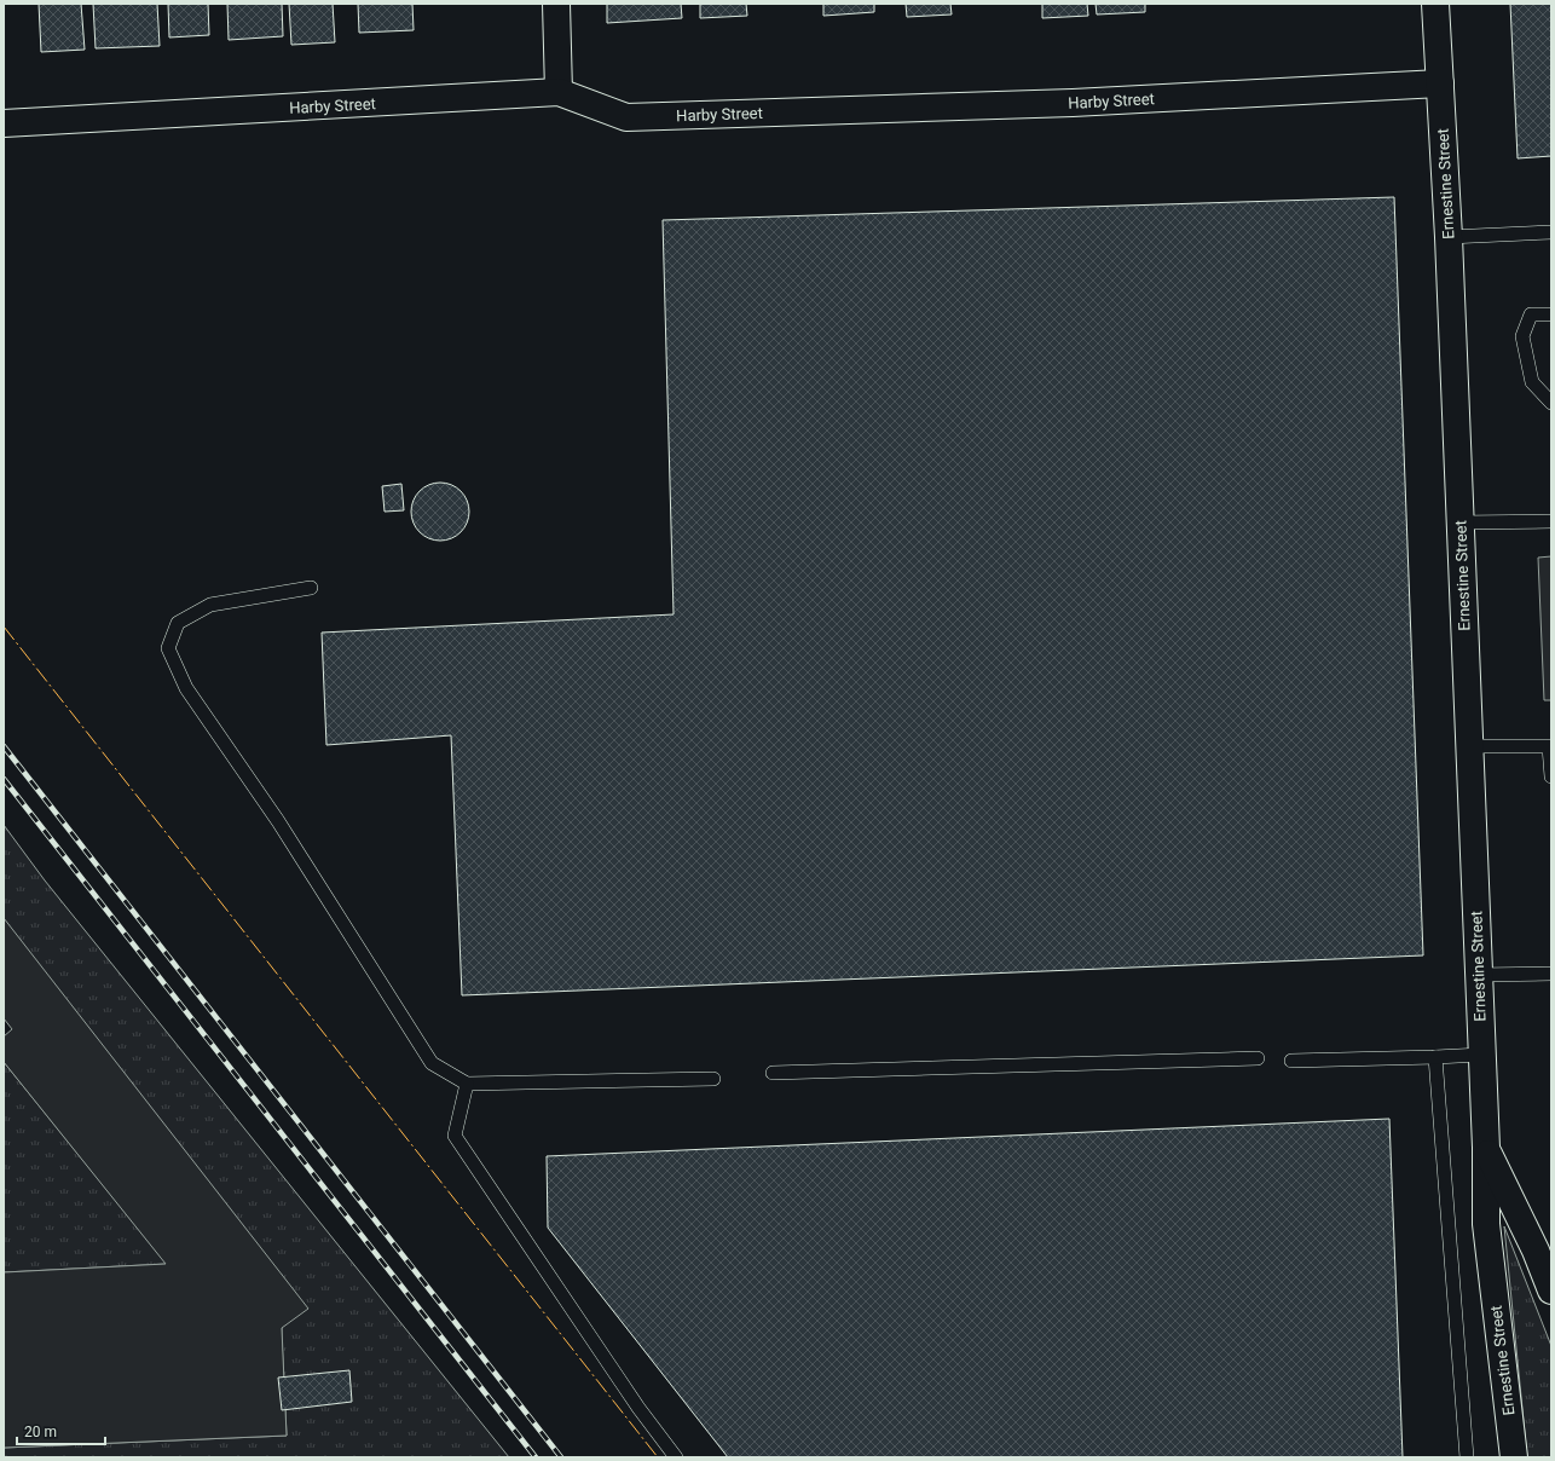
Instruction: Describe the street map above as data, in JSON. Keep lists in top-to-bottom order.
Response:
{
  "streets": {
    "main road": ["Harby Street", "Ernestine Street"]
  },
  "crossings": [
    ["Harby Street", "Ernestine Street"]
  ],
  "scale_bar": "20 m"
}
